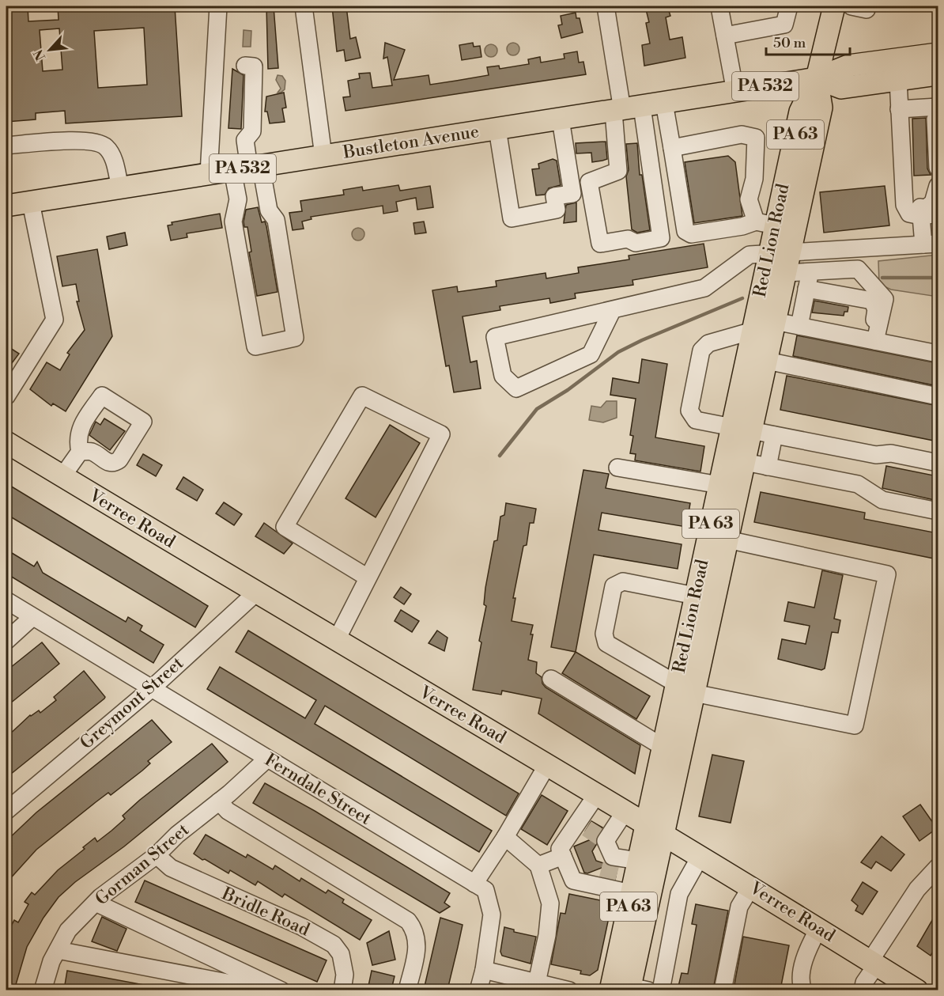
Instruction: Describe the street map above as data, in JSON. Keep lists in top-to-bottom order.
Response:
{
  "streets": {
    "main road": [
      "PA 532",
      "PA 63",
      "Bustleton Avenue",
      "Red Lion Road",
      "Verree Road"
    ],
    "street": [
      "Greymont Street",
      "Ferndale Street",
      "Gorman Street",
      "Bridle Road"
    ]
  },
  "crossings": [
    ["PA 532", "Bustleton Avenue"],
    ["PA 532", "Red Lion Road"],
    ["Bustleton Avenue", "Red Lion Road"],
    ["Red Lion Road", "Verree Road"],
    ["Verree Road", "Greymont Street"],
    ["Greymont Street", "Ferndale Street"],
    ["Ferndale Street", "Gorman Street"],
    ["Gorman Street", "Bridle Road"]
  ],
  "scale_bar": "50 m",
  "north": "bottom left"
}
